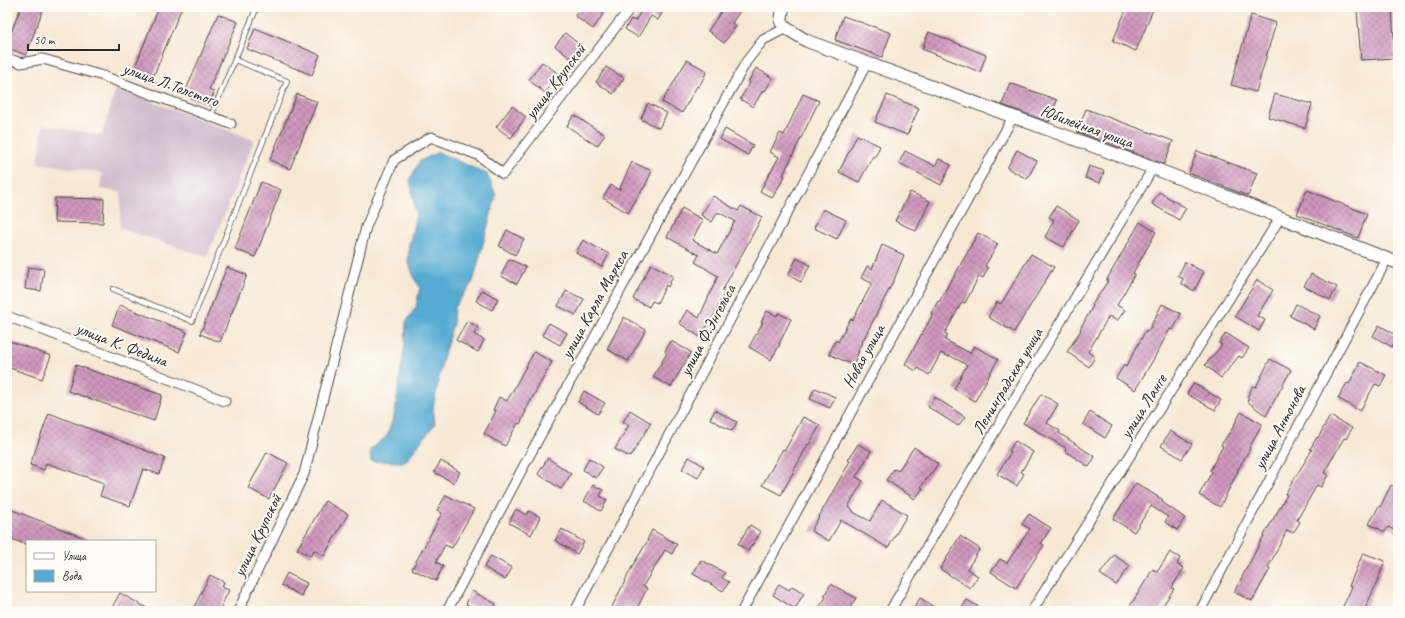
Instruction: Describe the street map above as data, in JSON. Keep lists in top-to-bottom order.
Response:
{
  "streets": {
    "street": [
      "улица Крупской",
      "улица Л.Толстого",
      "Юбилейная улица",
      "улица Карла Маркса",
      "улица Ф.Энгельса",
      "улица К. Федина",
      "Новая улица",
      "Ленинградская улица",
      "улица Ланге",
      "улица Антонова"
    ]
  },
  "crossings": [
    ["Юбилейная улица", "улица Карла Маркса"],
    ["Юбилейная улица", "улица Ф.Энгельса"],
    ["Юбилейная улица", "Новая улица"],
    ["Юбилейная улица", "Ленинградская улица"],
    ["Юбилейная улица", "улица Ланге"],
    ["Юбилейная улица", "улица Антонова"]
  ],
  "legend": ["Улица", "Вода"],
  "scale_bar": "50 m"
}
